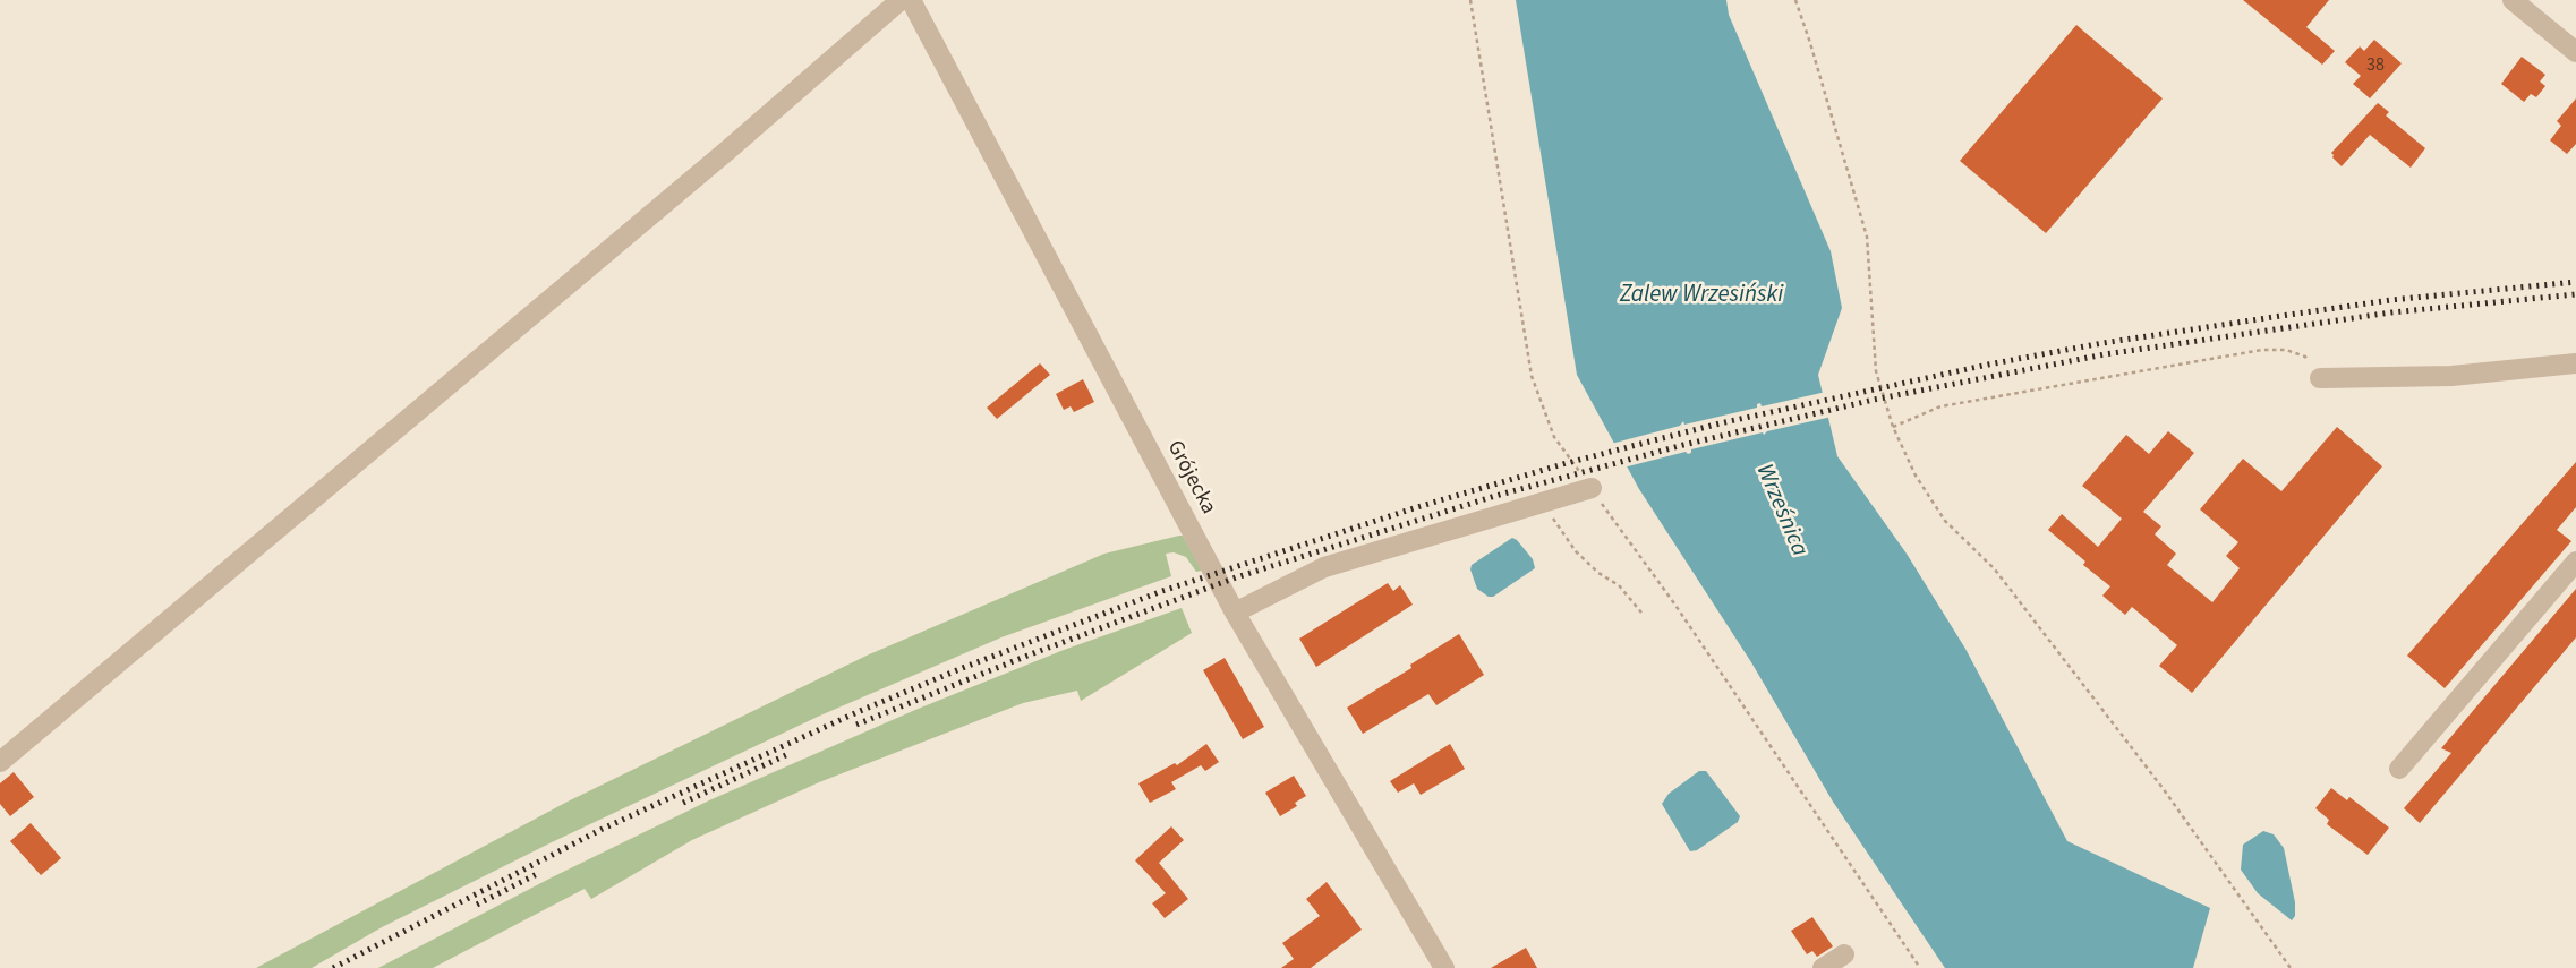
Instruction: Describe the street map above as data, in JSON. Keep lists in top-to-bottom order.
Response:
{
  "streets": {
    "street": ["Grójecka"]
  },
  "water": ["Zalew Wrzesiński", "Wrześnica"],
  "house_numbers": ["38"]
}
